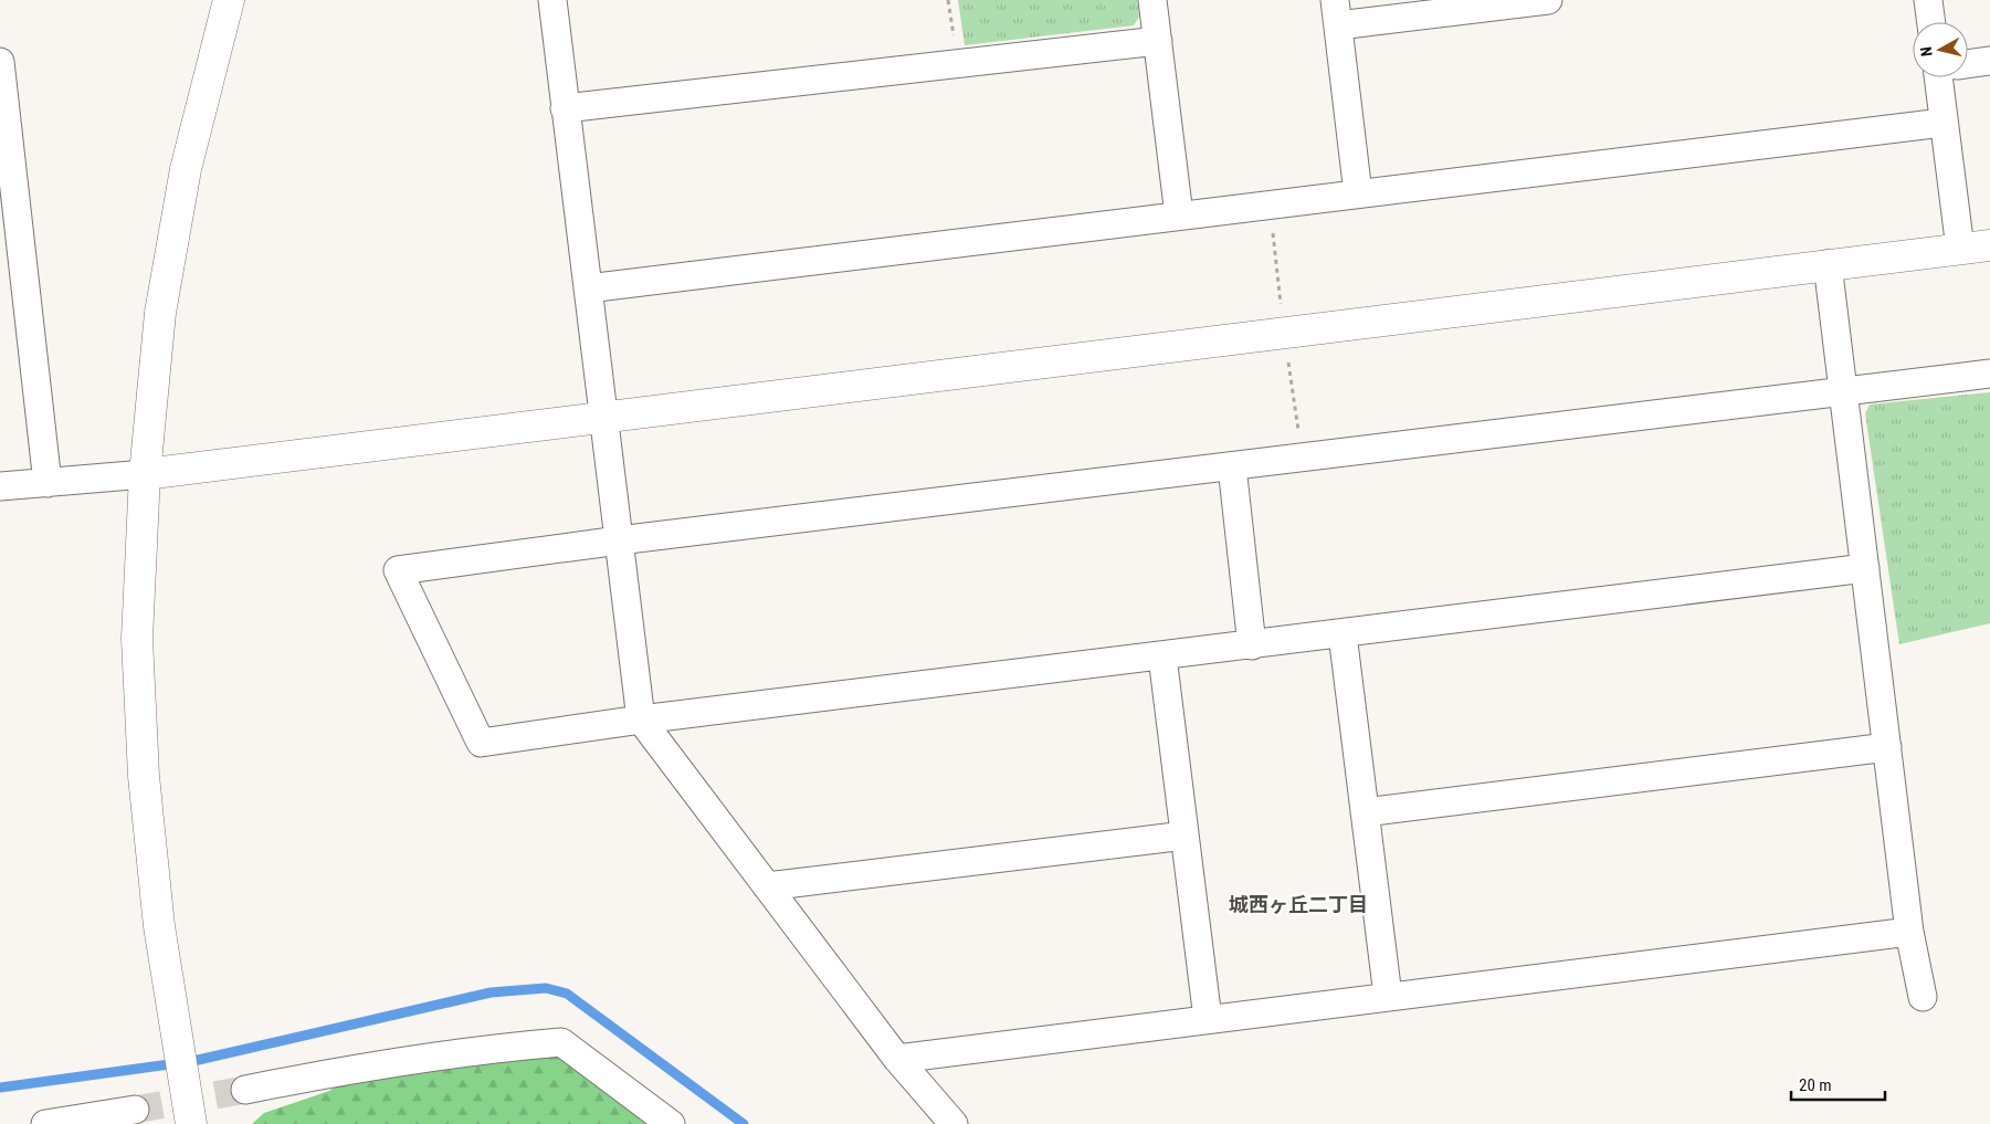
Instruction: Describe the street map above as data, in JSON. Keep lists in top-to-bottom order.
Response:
{
  "districts": ["城西ヶ丘二丁目"],
  "scale_bar": "20 m",
  "north": "left"
}
